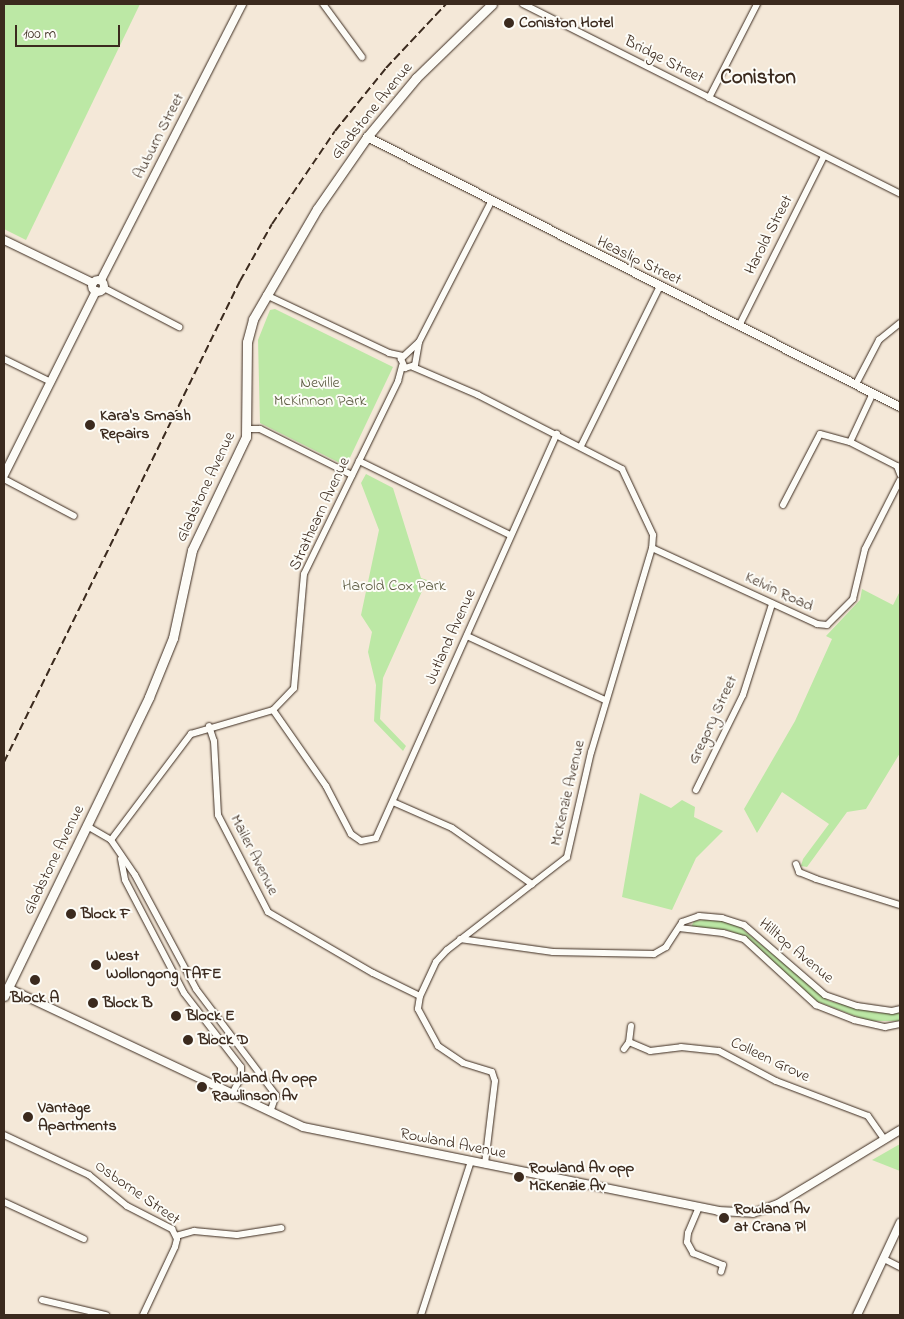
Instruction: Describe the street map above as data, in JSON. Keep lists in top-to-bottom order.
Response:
{
  "streets": {
    "main road": ["Gladstone Avenue"],
    "street": [
      "Bridge Street",
      "Auburn Street",
      "Harold Street",
      "Heaslip Street",
      "Strathearn Avenue",
      "Kelvin Road",
      "Jutland Avenue",
      "Gregory Street",
      "McKenzie Avenue",
      "Mailer Avenue",
      "Hilltop Avenue",
      "Colleen Grove",
      "Rowland Avenue",
      "Osborne Street"
    ]
  },
  "crossings": [
    ["Bridge Street", "Harold Street"],
    ["Gladstone Avenue", "Heaslip Street"],
    ["Gladstone Avenue", "Rowland Avenue"],
    ["Harold Street", "Heaslip Street"],
    ["Strathearn Avenue", "Jutland Avenue"],
    ["Kelvin Road", "Gregory Street"],
    ["Kelvin Road", "McKenzie Avenue"],
    ["Jutland Avenue", "McKenzie Avenue"],
    ["McKenzie Avenue", "Mailer Avenue"],
    ["McKenzie Avenue", "Hilltop Avenue"],
    ["Colleen Grove", "Rowland Avenue"]
  ],
  "districts": ["Coniston"],
  "parks": ["Neville McKinnon Park", "Harold Cox Park"],
  "places": [
    "Coniston Hotel",
    "Kara's Smash Repairs",
    "Block F",
    "West Wollongong TAFE",
    "Block A",
    "Block B",
    "Block E",
    "Block D",
    "Rowland Av opp Rawlinson Av",
    "Vantage Apartments",
    "Rowland Av opp McKenzie Av",
    "Rowland Av at Crana Pl"
  ],
  "scale_bar": "100 m"
}
